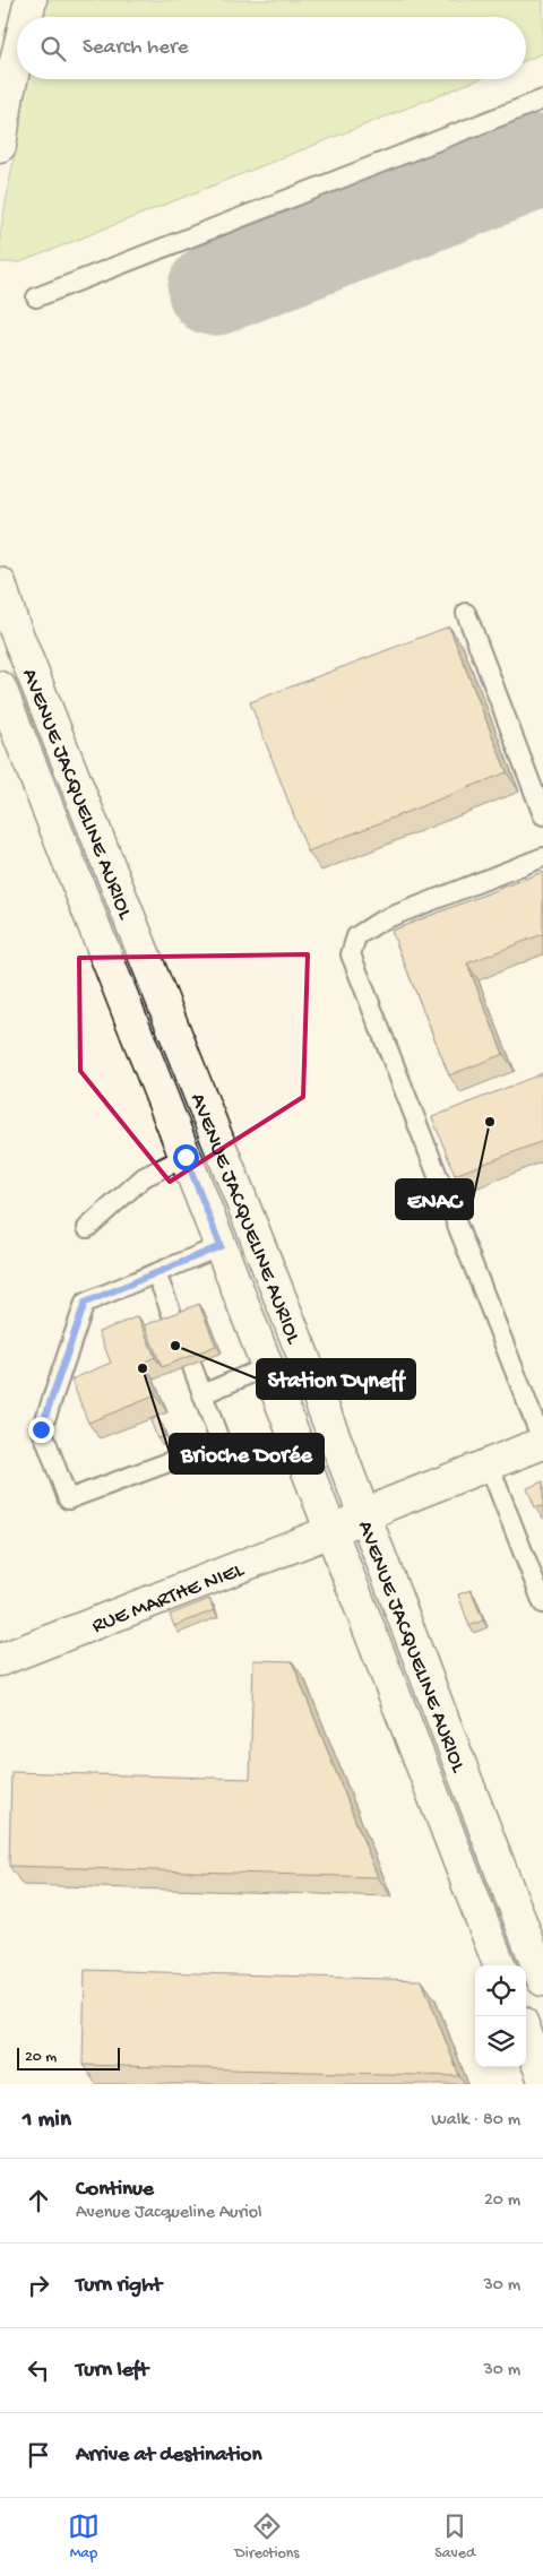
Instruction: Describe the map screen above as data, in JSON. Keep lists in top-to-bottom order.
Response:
{
  "streets": {
    "main road": ["AVENUE JACQUELINE AURIOL", "RUE MARTHE NIEL"]
  },
  "crossings": [
    ["AVENUE JACQUELINE AURIOL", "RUE MARTHE NIEL"]
  ],
  "places": ["ENAC", "Station Dyneff", "Brioche Dorée"],
  "scale_bar": "20 m",
  "page": {
    "search": "Search here",
    "scale": "20 m",
    "heading": ["1 min", "Walk · 80 m"],
    "list": [
      ["Continue", "Avenue Jacqueline Auriol", "20 m"],
      ["Turn right", "30 m"],
      ["Turn left", "30 m"],
      "Arrive at destination"
    ],
    "nav": ["Map", "Directions", "Saved"]
  }
}
